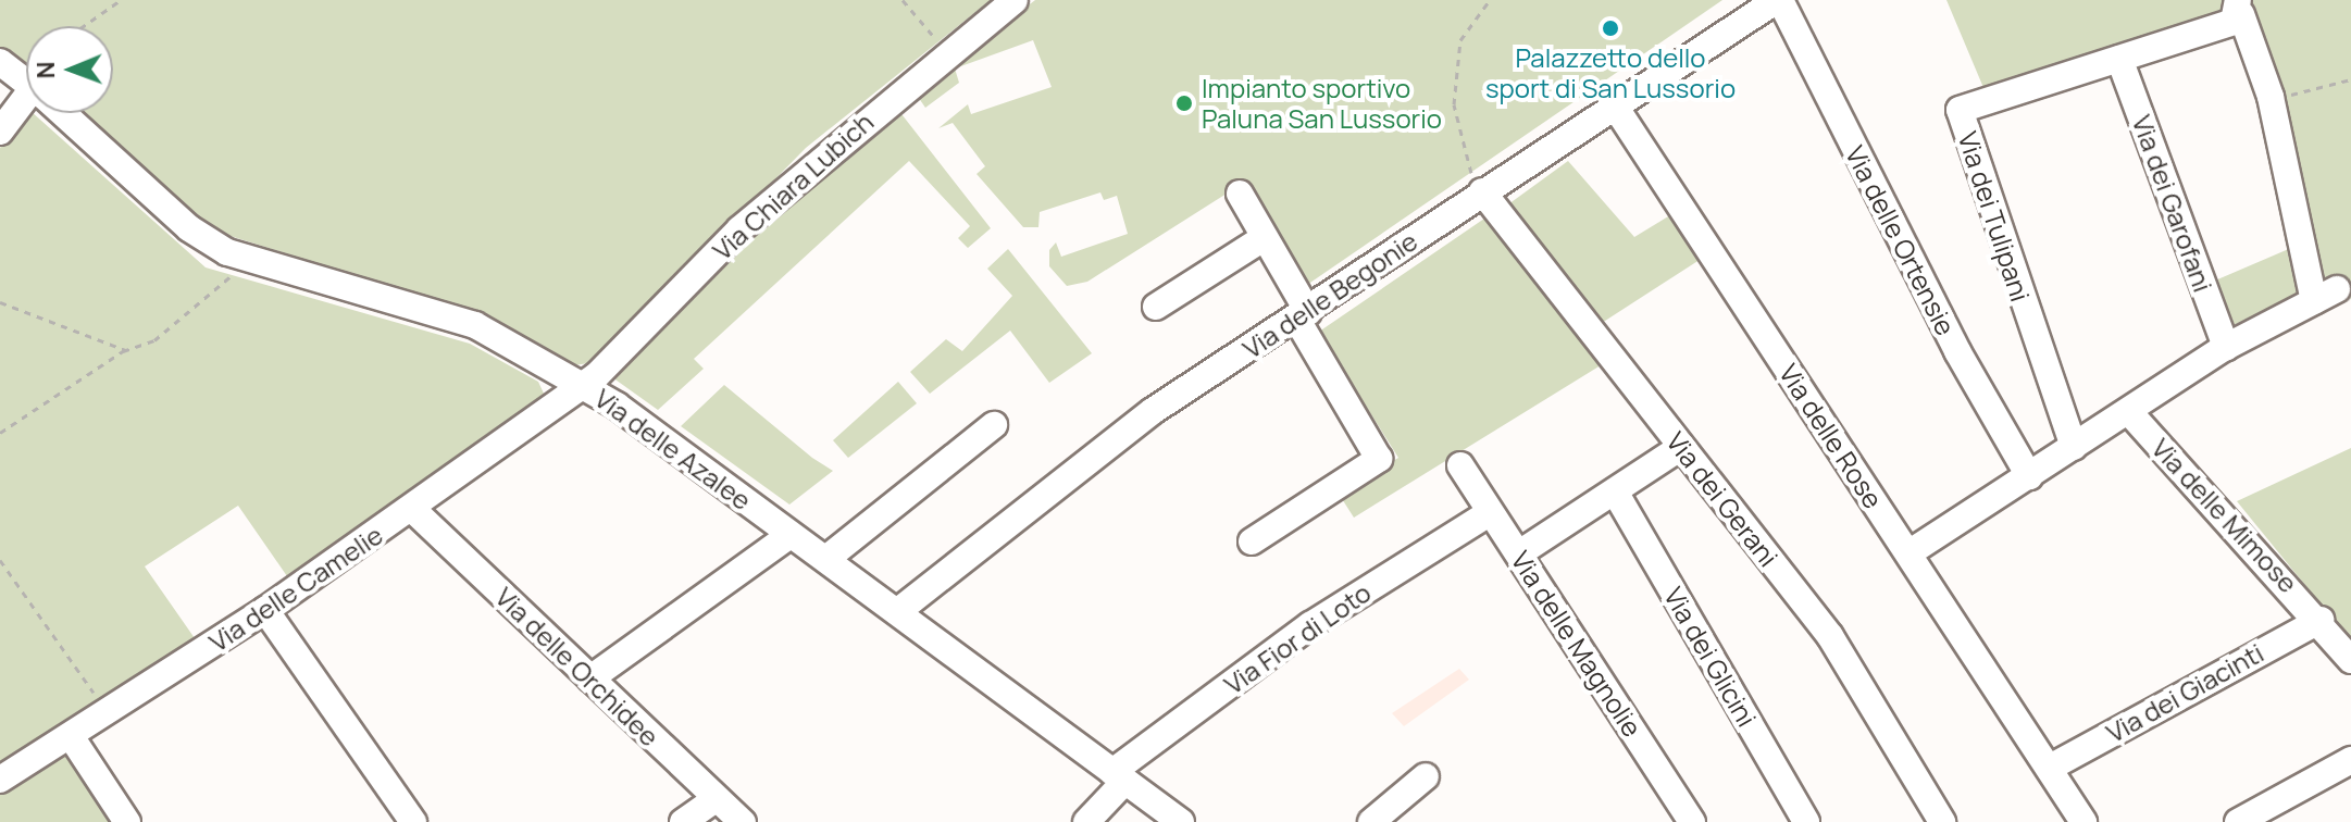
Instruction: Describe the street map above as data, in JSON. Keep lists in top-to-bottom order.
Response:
{
  "streets": {
    "street": [
      "Via Chiara Lubich",
      "Via dei Garofani",
      "Via dei Tulipani",
      "Via delle Ortensie",
      "Via delle Begonie",
      "Via delle Rose",
      "Via delle Azalee",
      "Via dei Gerani",
      "Via delle Mimose",
      "Via delle Camelie",
      "Via Fior di Loto",
      "Via delle Magnolie",
      "Via dei Glicini",
      "Via delle Orchidee",
      "Via dei Giacinti"
    ]
  },
  "crossings": [
    ["Via Chiara Lubich", "Via delle Azalee"],
    ["Via Chiara Lubich", "Via delle Camelie"],
    ["Via dei Garofani", "Via dei Tulipani"],
    ["Via delle Ortensie", "Via delle Begonie"],
    ["Via delle Begonie", "Via delle Rose"],
    ["Via delle Begonie", "Via delle Azalee"],
    ["Via delle Begonie", "Via dei Gerani"],
    ["Via delle Rose", "Via dei Giacinti"],
    ["Via delle Azalee", "Via delle Camelie"],
    ["Via delle Azalee", "Via Fior di Loto"],
    ["Via delle Mimose", "Via dei Giacinti"],
    ["Via delle Camelie", "Via delle Orchidee"],
    ["Via Fior di Loto", "Via delle Magnolie"]
  ],
  "places": ["Palazzetto dello sport di San Lussorio", "Impianto sportivo Paluna San Lussorio"],
  "north": "left"
}
